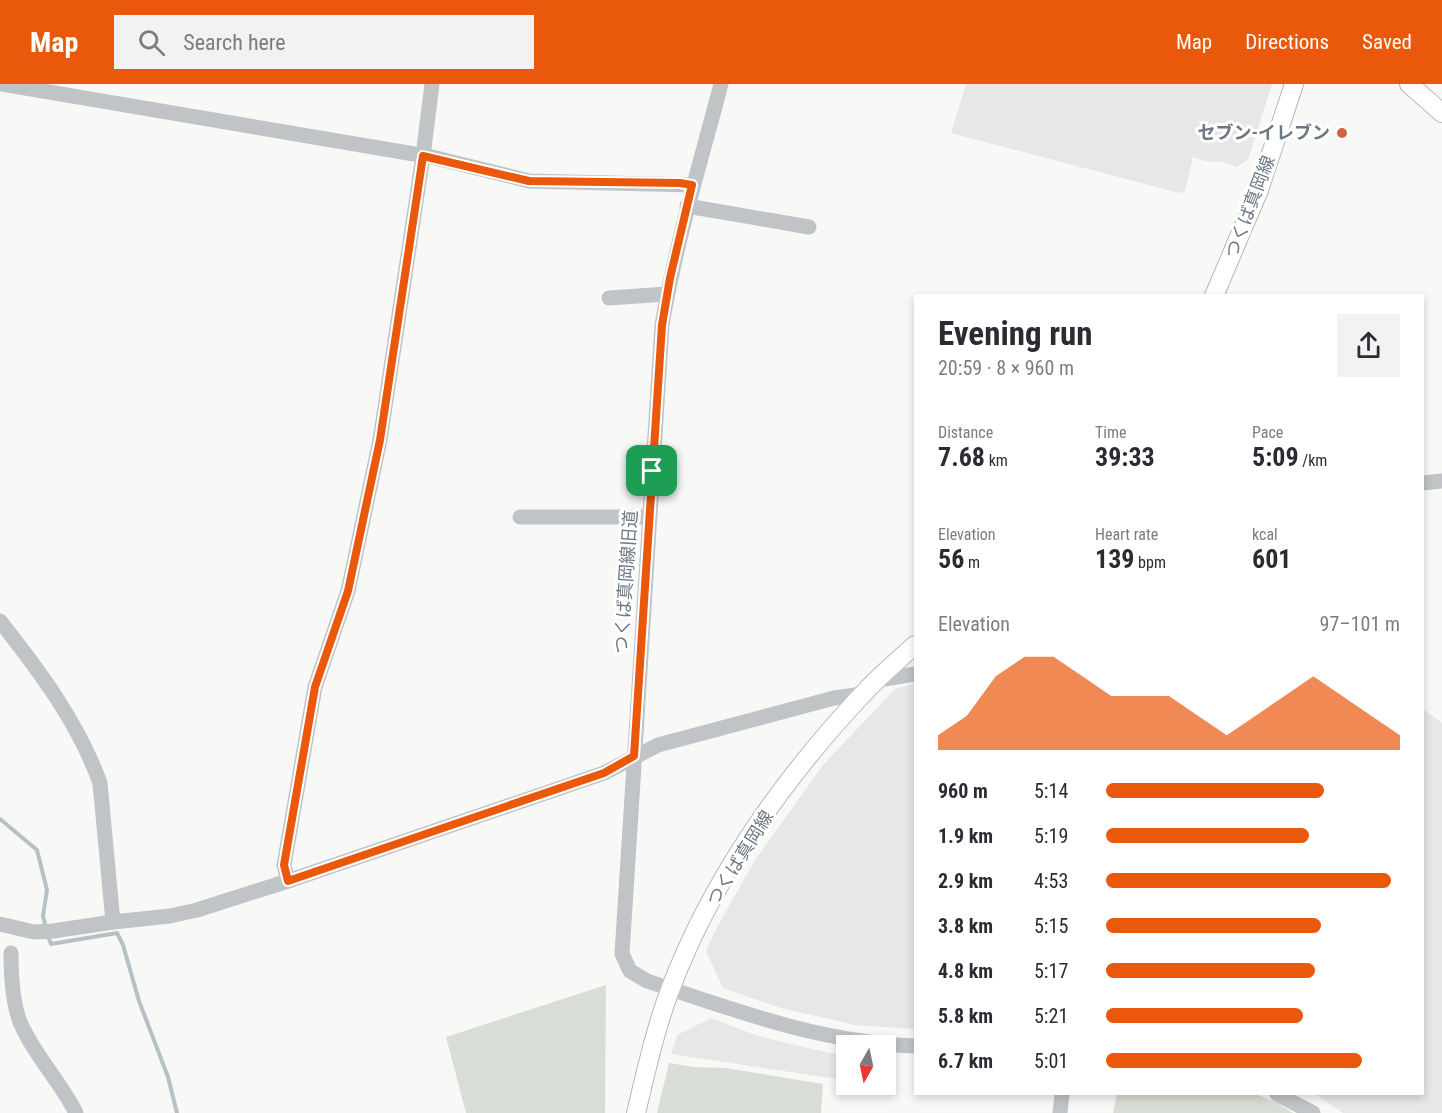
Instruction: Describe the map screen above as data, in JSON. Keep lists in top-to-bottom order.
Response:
{
  "streets": {
    "main road": ["つくば真岡線"],
    "street": ["つくば真岡線旧道"]
  },
  "crossings": [
    ["つくば真岡線", "つくば真岡線旧道"]
  ],
  "places": ["セブン-イレブン"],
  "north": "bottom",
  "page": {
    "header": "Map",
    "search": "Search here",
    "nav": ["Map", "Directions", "Saved"],
    "heading": ["Evening run", "20:59 · 8 × 960 m"],
    "stats": [
      ["Distance", "7.68 km"],
      ["Time", "39:33"],
      ["Pace", "5:09 /km"],
      ["Elevation", "56 m"],
      ["Heart rate", "139 bpm"],
      ["kcal", "601"]
    ],
    "chart": ["Elevation", "97–101 m"],
    "list": [
      {
        "name": "960 m",
        "note": "5:14"
      },
      {
        "name": "1.9 km",
        "note": "5:19"
      },
      {
        "name": "2.9 km",
        "note": "4:53"
      },
      {
        "name": "3.8 km",
        "note": "5:15"
      },
      {
        "name": "4.8 km",
        "note": "5:17"
      },
      {
        "name": "5.8 km",
        "note": "5:21"
      },
      {
        "name": "6.7 km",
        "note": "5:01"
      }
    ]
  }
}
